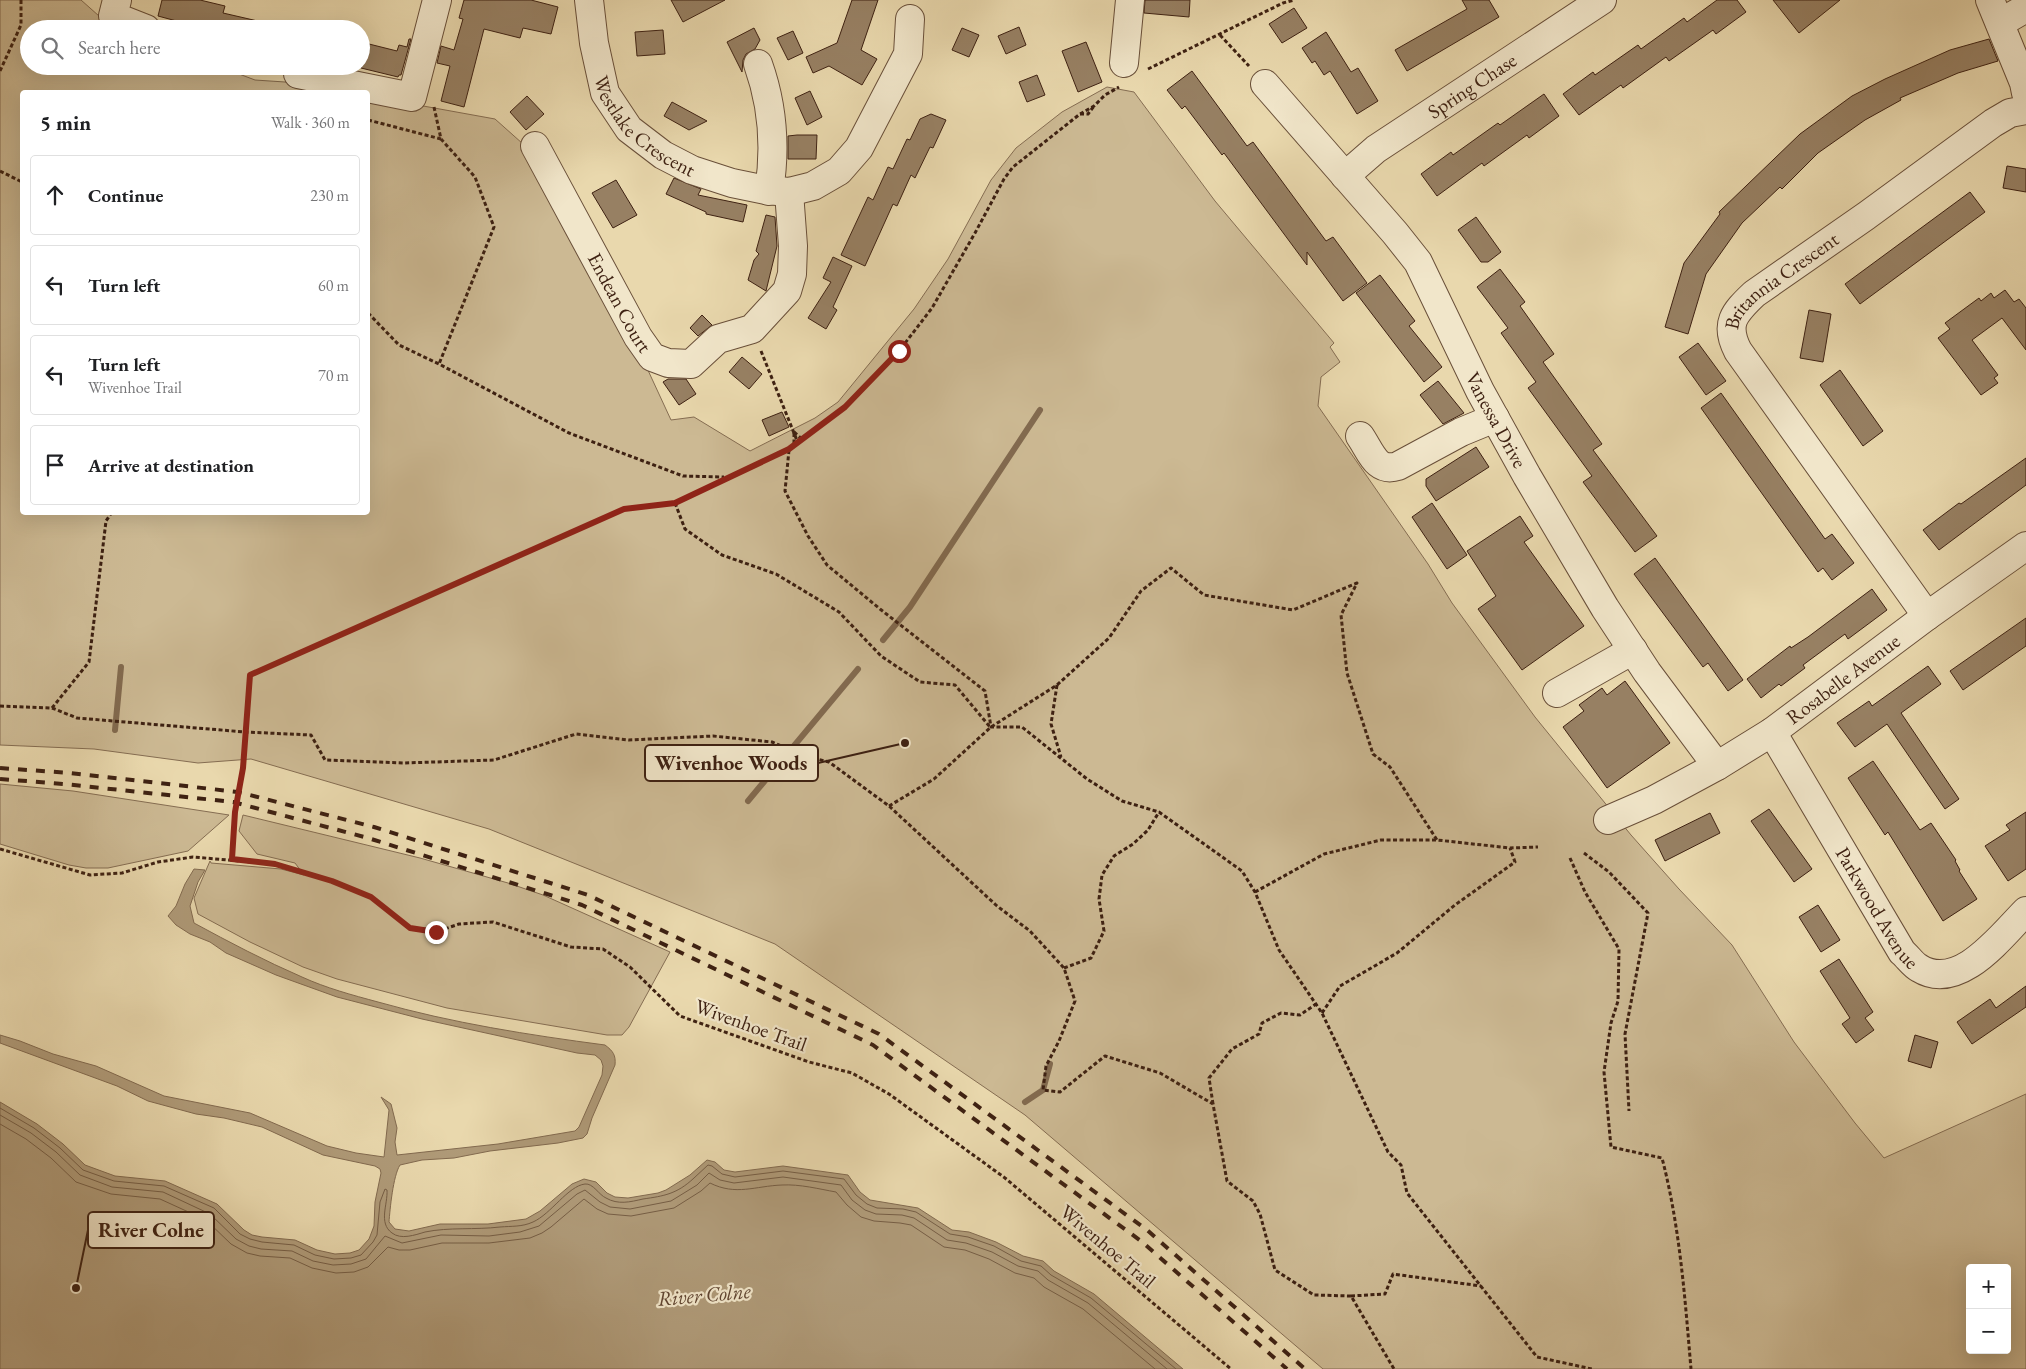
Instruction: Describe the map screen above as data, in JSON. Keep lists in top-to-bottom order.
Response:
{
  "streets": {
    "street": [
      "Spring Chase",
      "Westlake Crescent",
      "Britannia Crescent",
      "Endean Court",
      "Vanessa Drive",
      "Rosabelle Avenue",
      "Parkwood Avenue"
    ],
    "path": ["Wivenhoe Trail"]
  },
  "crossings": [
    ["Spring Chase", "Vanessa Drive"],
    ["Britannia Crescent", "Rosabelle Avenue"],
    ["Vanessa Drive", "Rosabelle Avenue"],
    ["Rosabelle Avenue", "Parkwood Avenue"]
  ],
  "water": ["River Colne"],
  "places": ["Wivenhoe Woods", "River Colne"],
  "page": {
    "search": "Search here",
    "heading": ["5 min", "Walk · 360 m"],
    "list": [
      ["Continue", "230 m"],
      ["Turn left", "60 m"],
      ["Turn left", "Wivenhoe Trail", "70 m"],
      "Arrive at destination"
    ],
    "map_buttons": ["+", "−"]
  }
}
